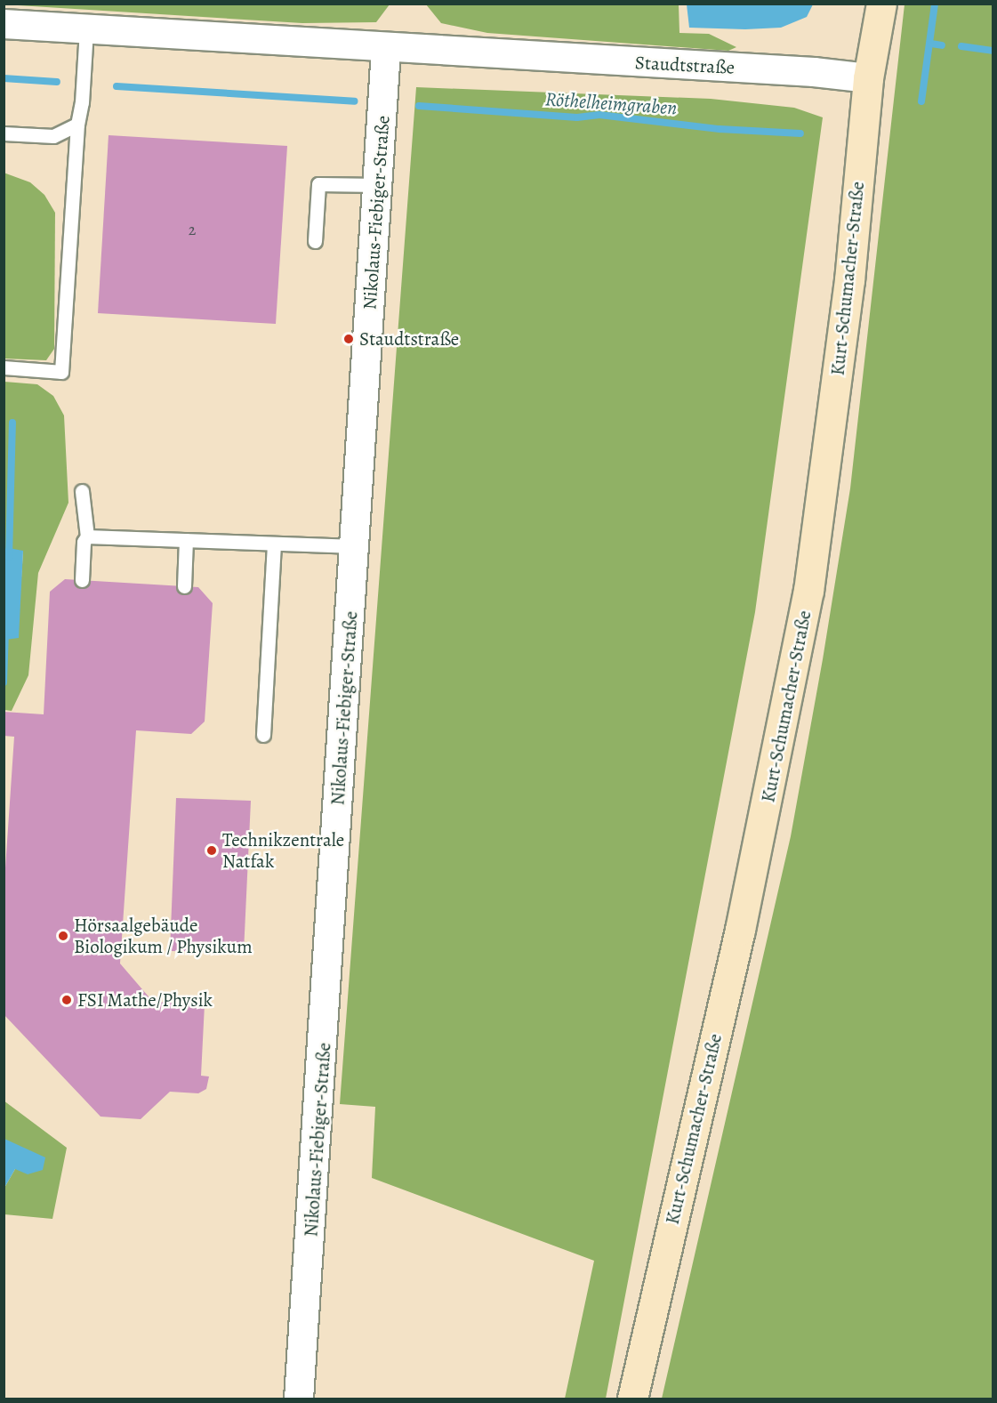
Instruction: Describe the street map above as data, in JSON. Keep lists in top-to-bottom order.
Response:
{
  "streets": {
    "main road": ["Kurt-Schumacher-Straße"],
    "street": ["Staudtstraße", "Nikolaus-Fiebiger-Straße"]
  },
  "crossings": [
    ["Staudtstraße", "Nikolaus-Fiebiger-Straße"],
    ["Staudtstraße", "Kurt-Schumacher-Straße"]
  ],
  "water": ["Röthelheimgraben"],
  "places": [
    "Staudtstraße",
    "Technikzentrale Natfak",
    "Hörsaalgebäude Biologikum / Physikum",
    "FSI Mathe/Physik"
  ],
  "house_numbers": ["2"]
}
